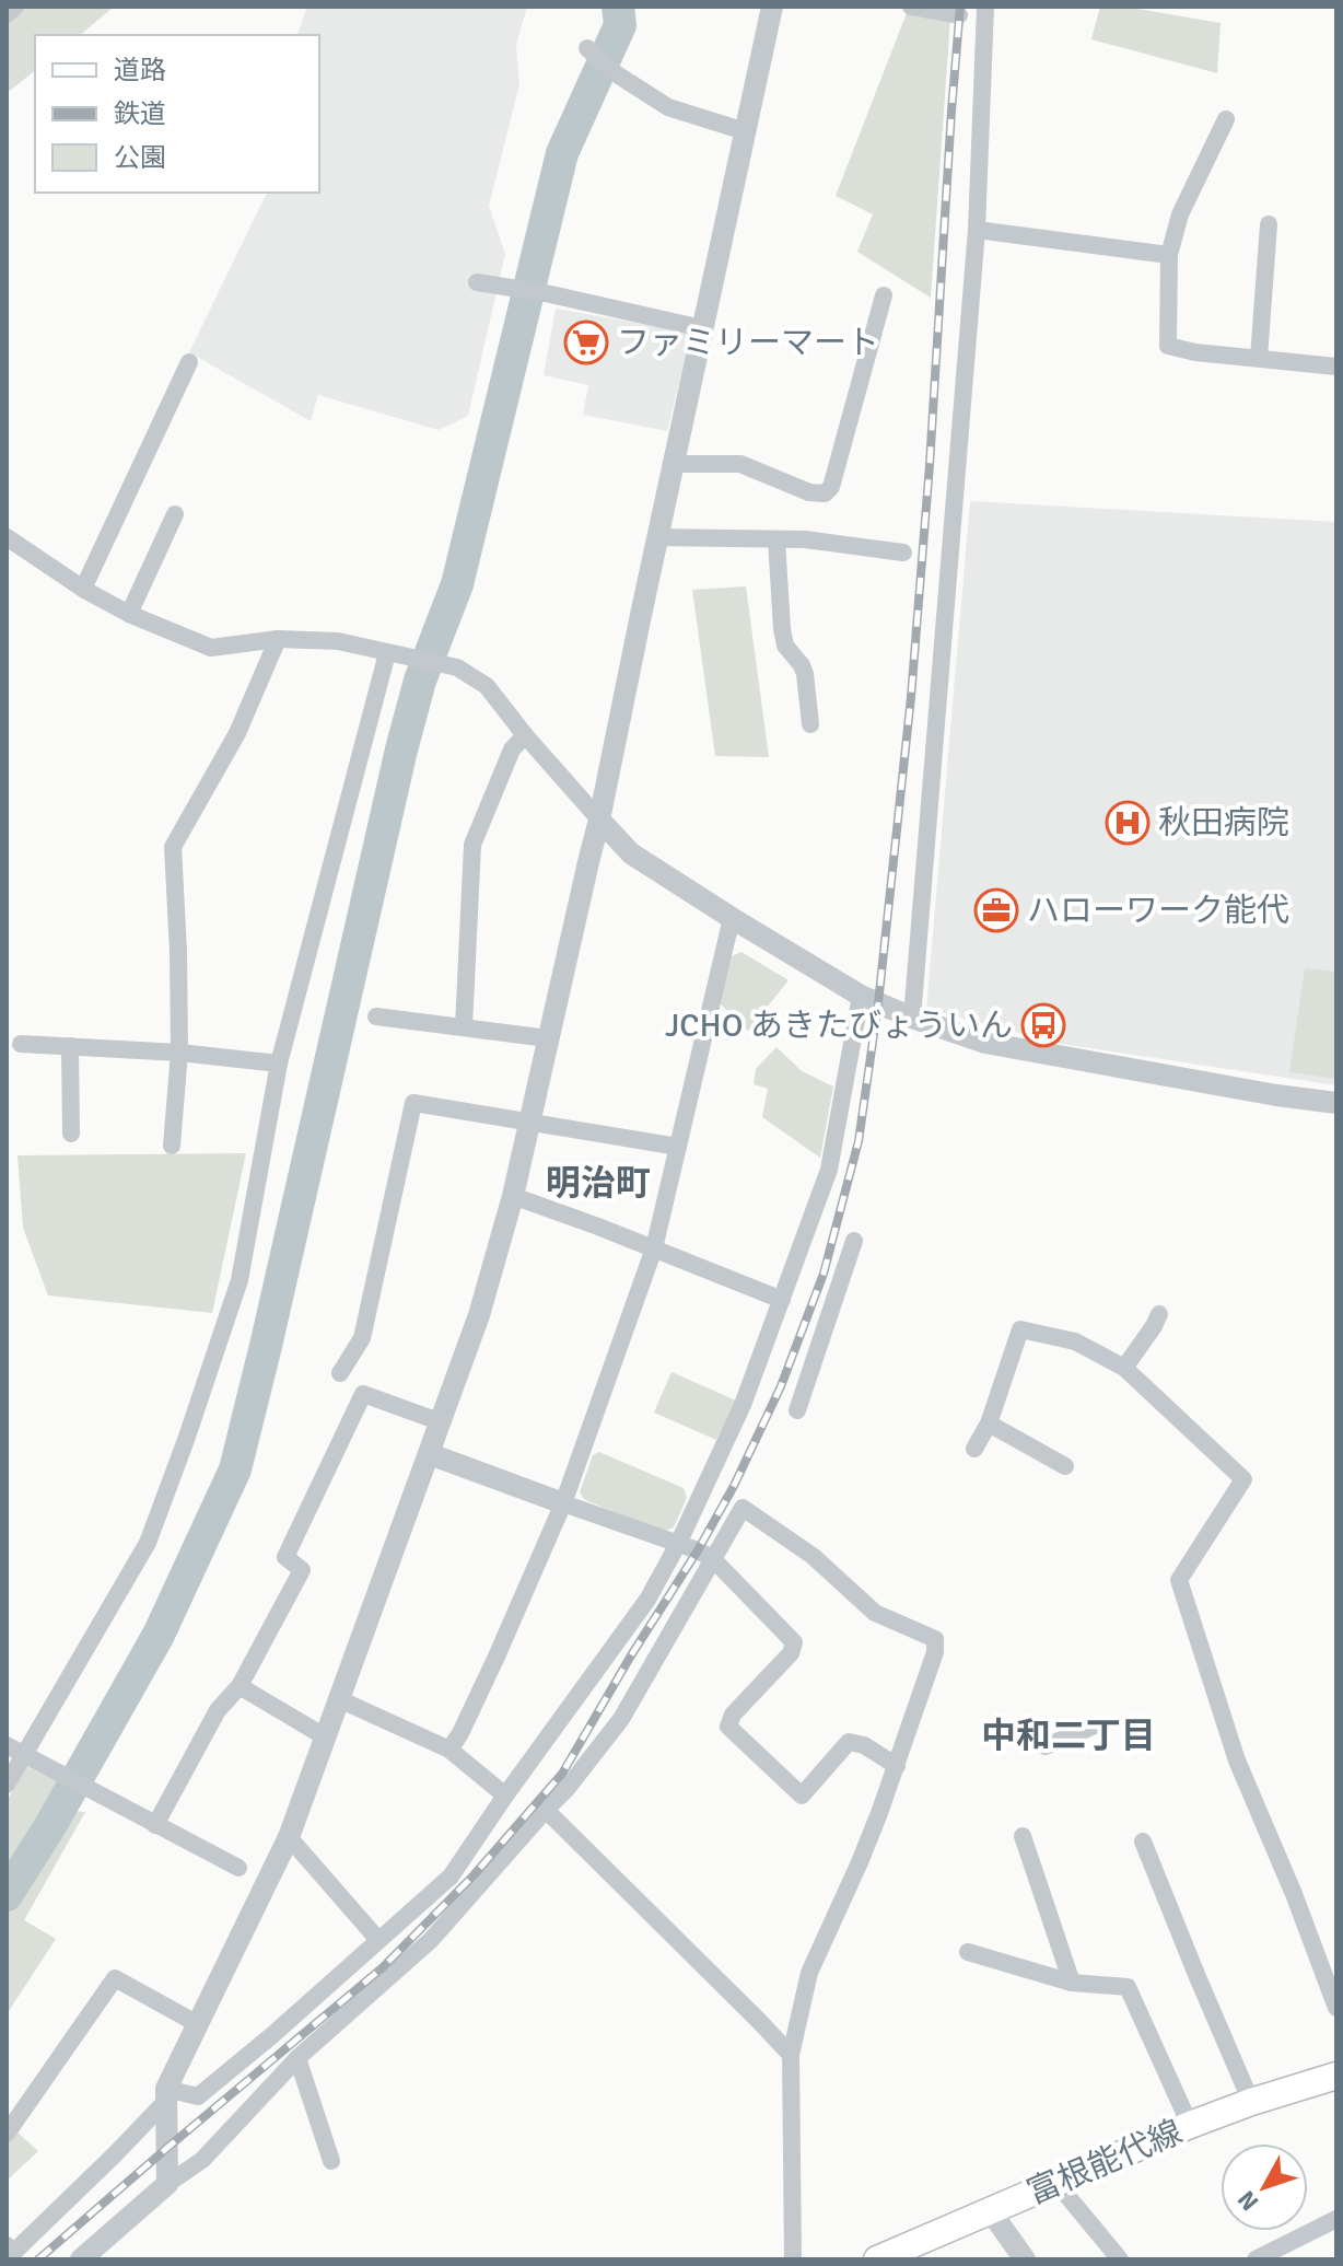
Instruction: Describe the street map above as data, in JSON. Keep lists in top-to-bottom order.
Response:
{
  "streets": {
    "main road": ["富根能代線"]
  },
  "districts": ["明治町", "中和二丁目"],
  "places": {
    "supermarket": ["ファミリーマート"],
    "hospital": ["秋田病院"],
    "office": ["ハローワーク能代"],
    "bus stop": ["JCHO あきたびょういん"]
  },
  "legend": ["道路", "鉄道", "公園"],
  "north": "bottom left"
}
